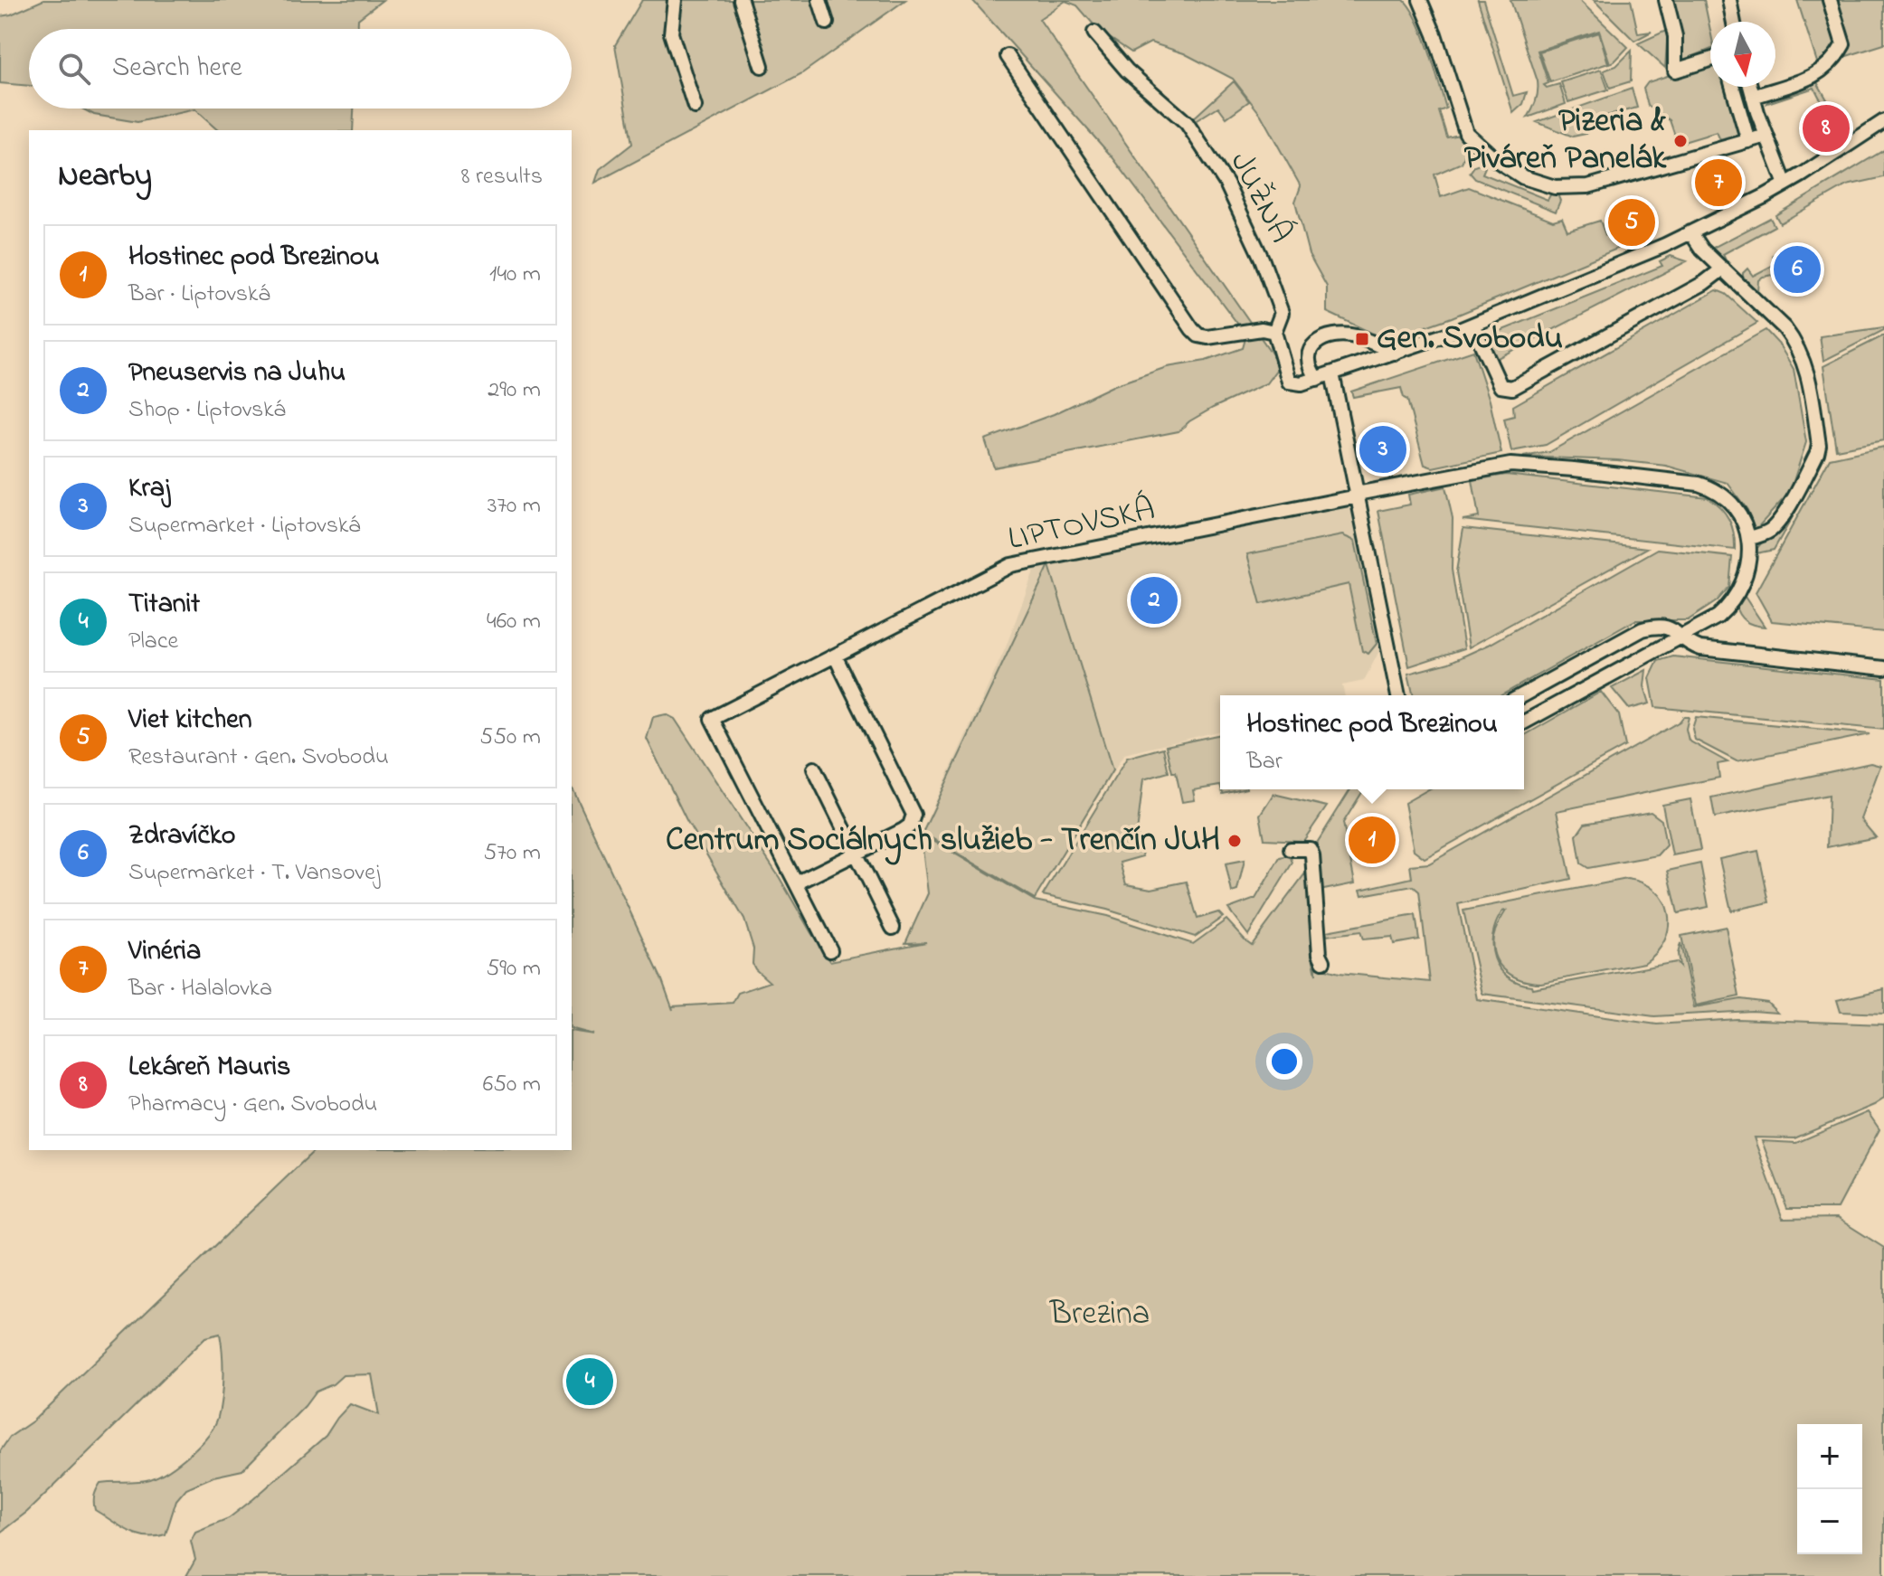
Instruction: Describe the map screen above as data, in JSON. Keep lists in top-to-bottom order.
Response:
{
  "streets": {
    "street": ["JUŽNÁ", "LIPTOVSKÁ"]
  },
  "parks": ["Brezina"],
  "places": {
    "other": ["Pizeria & Piváreň Panelák", "Centrum Sociálnych služieb - Trenčín JUH"],
    "transit": ["Gen. Svobodu"]
  },
  "north": "bottom",
  "page": {
    "search": "Search here",
    "pins": [
      "8",
      "7",
      "5",
      "6",
      "3",
      "2",
      "1",
      "4"
    ],
    "heading": ["Nearby", "8 results"],
    "list": [
      {
        "mark": "1",
        "name": "Hostinec pod Brezinou",
        "note": "Bar · Liptovská",
        "value": "140 m"
      },
      {
        "mark": "2",
        "name": "Pneuservis na Juhu",
        "note": "Shop · Liptovská",
        "value": "290 m"
      },
      {
        "mark": "3",
        "name": "Kraj",
        "note": "Supermarket · Liptovská",
        "value": "370 m"
      },
      {
        "mark": "4",
        "name": "Titanit",
        "note": "Place",
        "value": "460 m"
      },
      {
        "mark": "5",
        "name": "Viet kitchen",
        "note": "Restaurant · Gen. Svobodu",
        "value": "550 m"
      },
      {
        "mark": "6",
        "name": "Zdravíčko",
        "note": "Supermarket · T. Vansovej",
        "value": "570 m"
      },
      {
        "mark": "7",
        "name": "Vinéria",
        "note": "Bar · Halalovka",
        "value": "590 m"
      },
      {
        "mark": "8",
        "name": "Lekáreň Mauris",
        "note": "Pharmacy · Gen. Svobodu",
        "value": "650 m"
      }
    ],
    "popup": ["Hostinec pod Brezinou", "Bar"],
    "map_buttons": ["+", "−"]
  }
}
